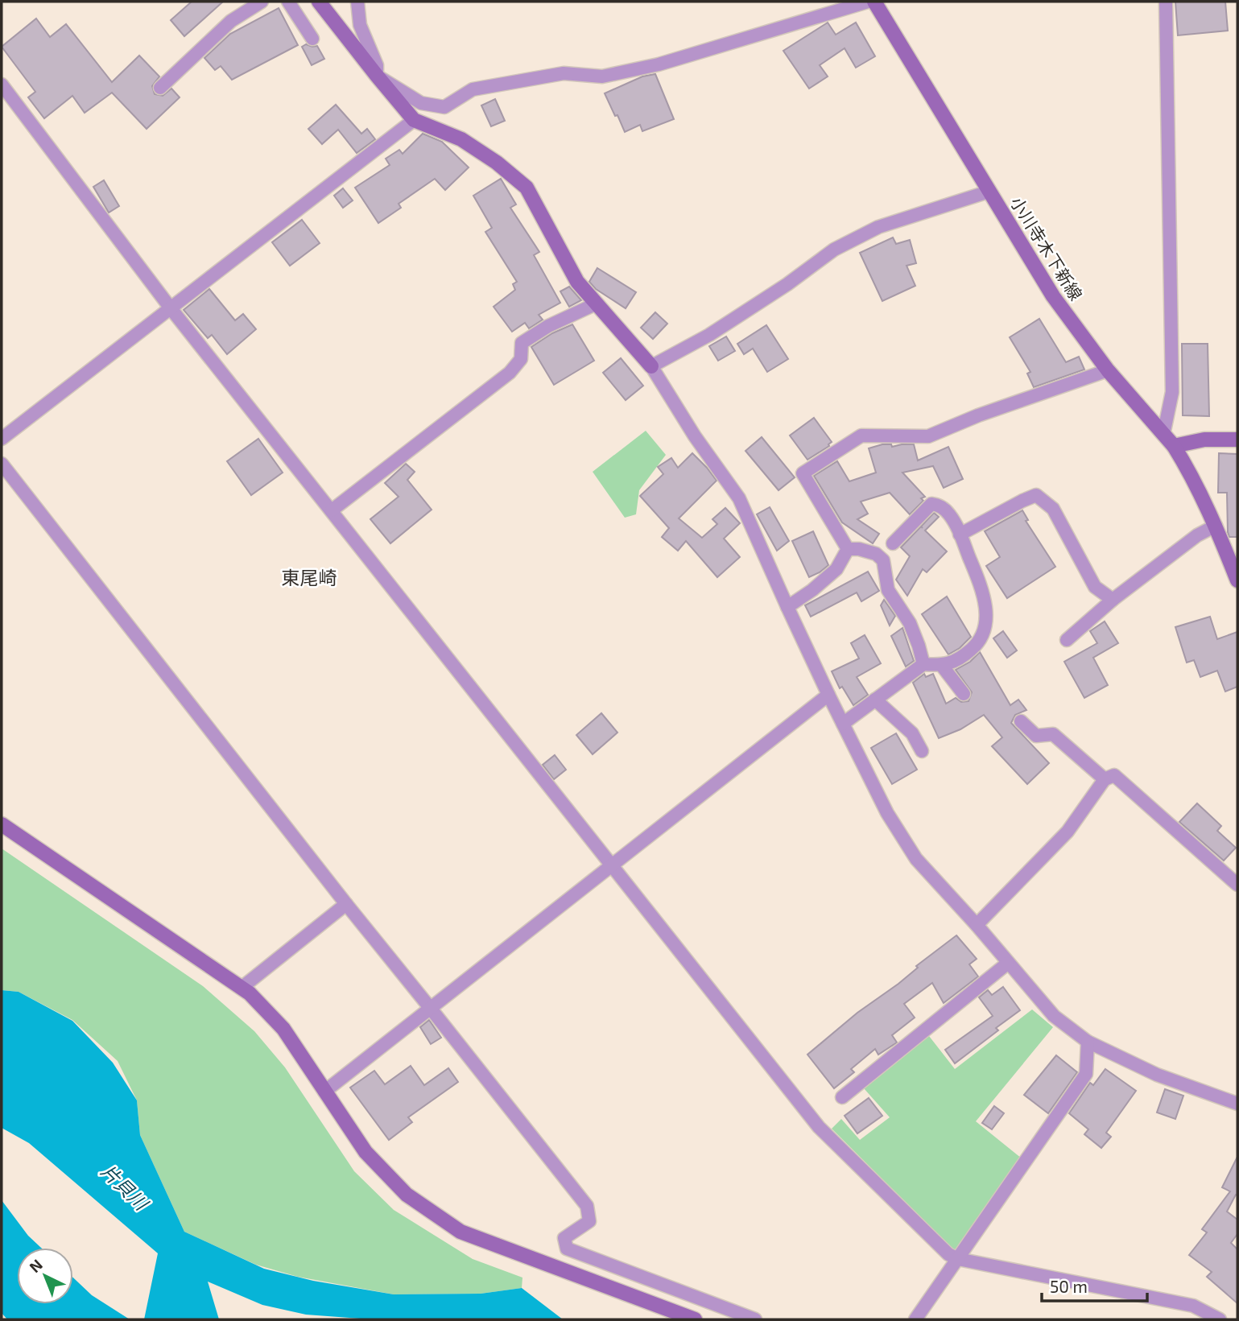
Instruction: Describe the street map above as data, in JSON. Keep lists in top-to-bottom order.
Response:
{
  "streets": {
    "street": ["小川寺木下新線"]
  },
  "districts": ["東尾崎"],
  "water": ["片貝川"],
  "scale_bar": "50 m",
  "north": "top left"
}
